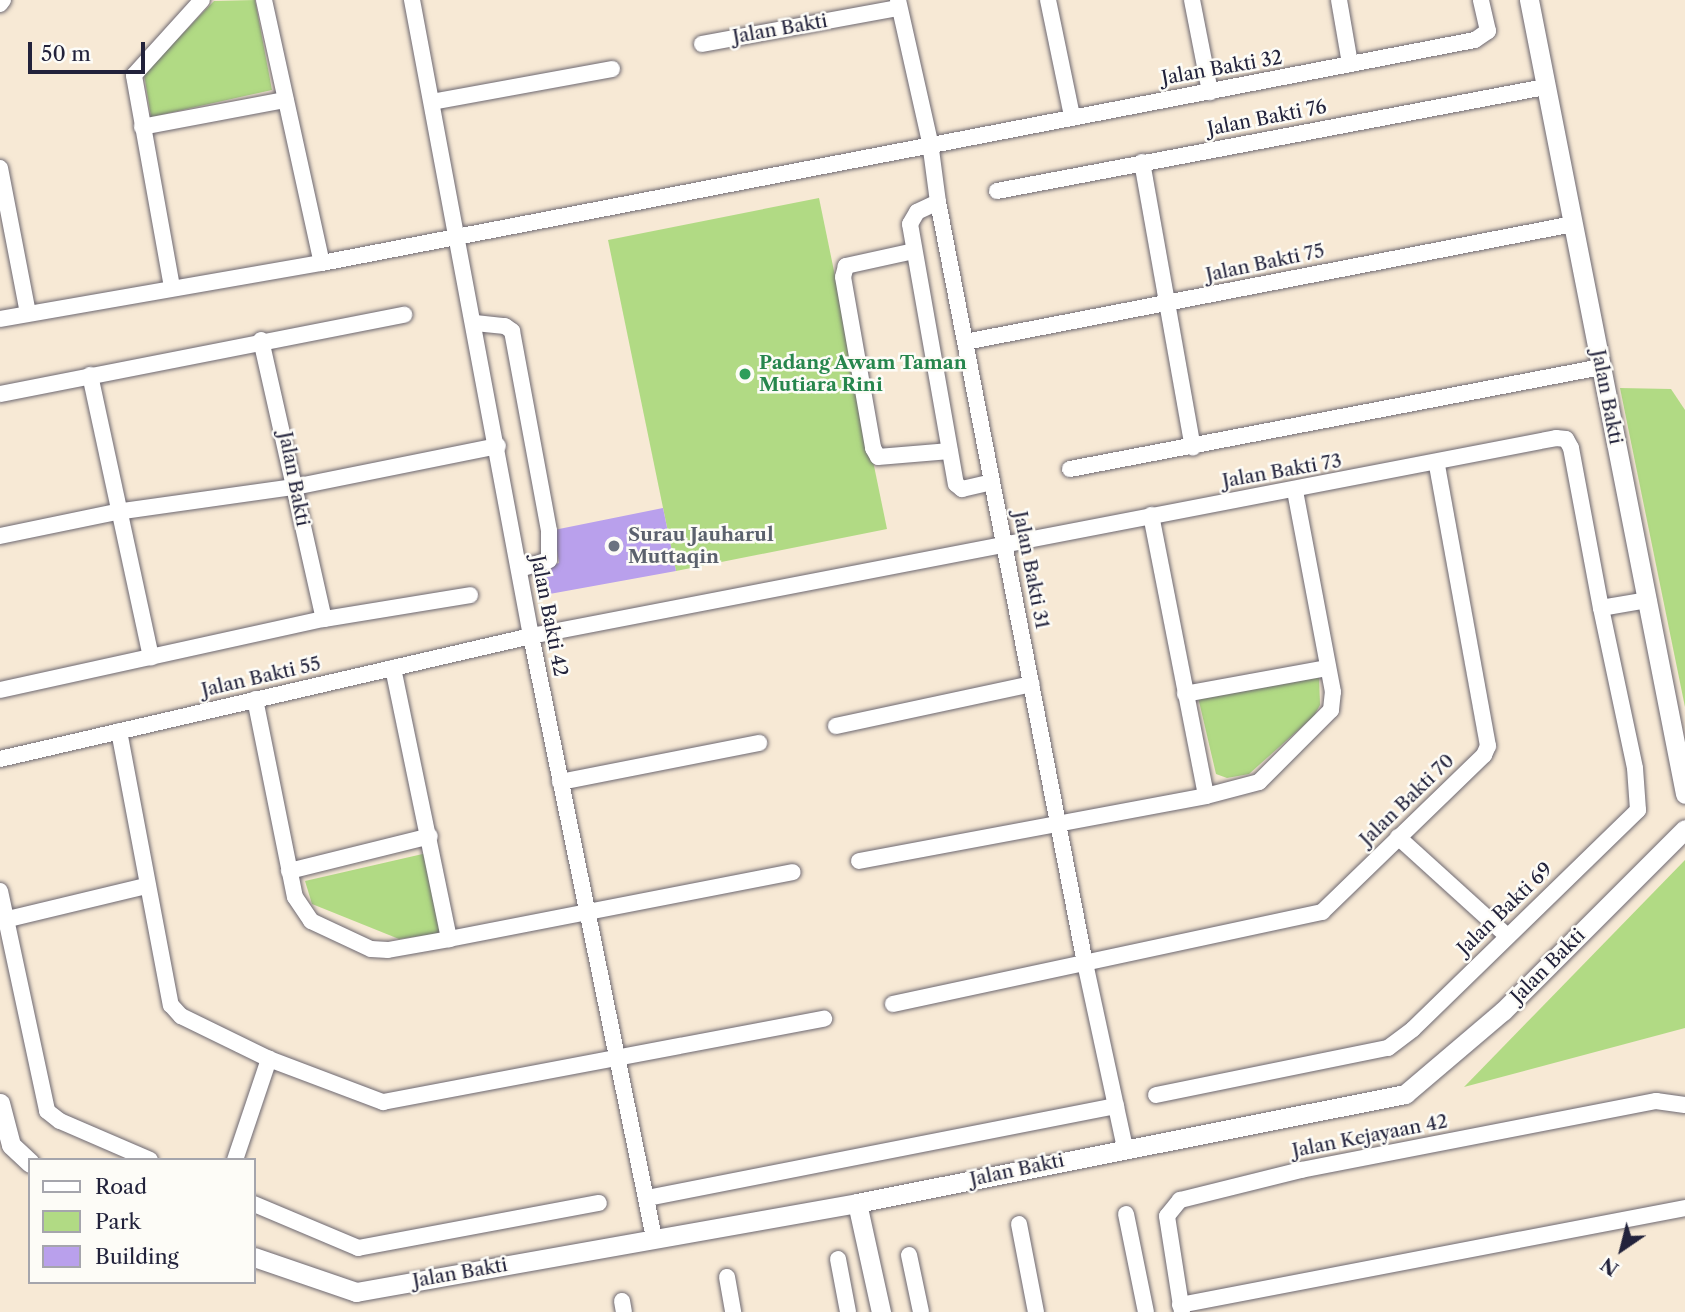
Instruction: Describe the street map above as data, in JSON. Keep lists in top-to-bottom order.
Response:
{
  "streets": {
    "street": [
      "Jalan Bakti",
      "Jalan Bakti 32",
      "Jalan Bakti 76",
      "Jalan Bakti 75",
      "Jalan Bakti 73",
      "Jalan Bakti 31",
      "Jalan Bakti 42",
      "Jalan Bakti 55",
      "Jalan Bakti 70",
      "Jalan Bakti 69",
      "Jalan Kejayaan 42"
    ]
  },
  "crossings": [
    ["Jalan Bakti", "Jalan Bakti 76"],
    ["Jalan Bakti", "Jalan Bakti 75"],
    ["Jalan Bakti", "Jalan Bakti 31"],
    ["Jalan Bakti", "Jalan Bakti 42"],
    ["Jalan Bakti 32", "Jalan Bakti 31"],
    ["Jalan Bakti 32", "Jalan Bakti 42"],
    ["Jalan Bakti 75", "Jalan Bakti 31"],
    ["Jalan Bakti 73", "Jalan Bakti 31"],
    ["Jalan Bakti 73", "Jalan Bakti 42"],
    ["Jalan Bakti 73", "Jalan Bakti 55"],
    ["Jalan Bakti 73", "Jalan Bakti 70"],
    ["Jalan Bakti 73", "Jalan Bakti 69"],
    ["Jalan Bakti 31", "Jalan Bakti 70"],
    ["Jalan Bakti 42", "Jalan Bakti 55"]
  ],
  "places": ["Padang Awam Taman Mutiara Rini", "Surau Jauharul Muttaqin"],
  "legend": ["Road", "Park", "Building"],
  "scale_bar": "50 m",
  "north": "bottom left"
}
